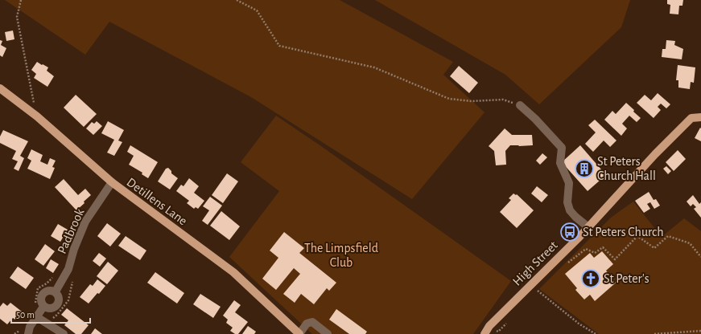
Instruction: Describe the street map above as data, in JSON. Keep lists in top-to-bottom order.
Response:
{
  "streets": {
    "main road": ["Detillens Lane", "High Street"],
    "street": ["Padbrook"]
  },
  "crossings": [
    ["Detillens Lane", "Padbrook"]
  ],
  "parks": ["The Limpsfield Club"],
  "places": {
    "building": ["St Peters Church Hall"],
    "bus stop": ["St Peters Church"],
    "church": ["St Peter's"]
  },
  "scale_bar": "50 m"
}
